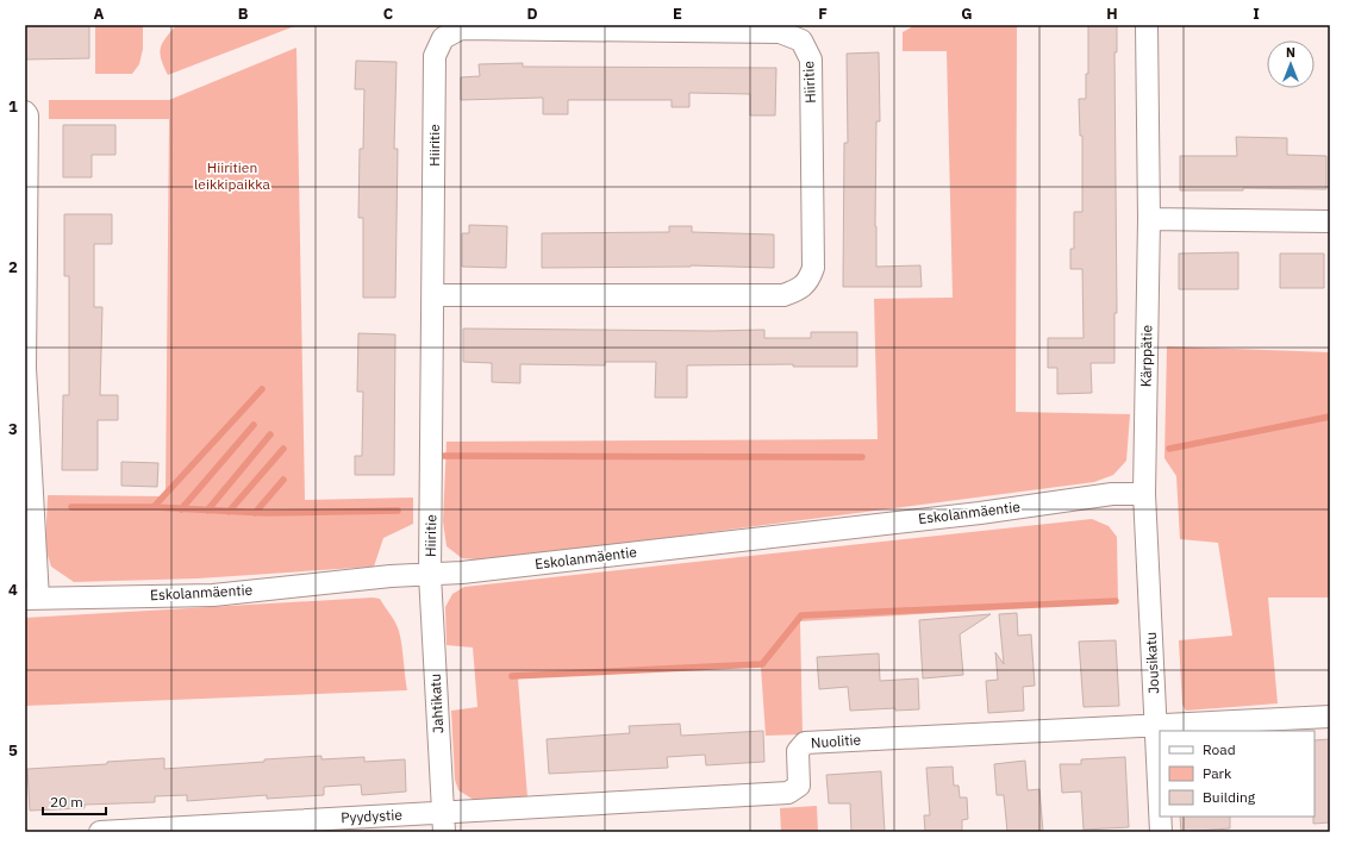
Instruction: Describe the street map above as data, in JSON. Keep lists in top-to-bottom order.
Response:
{
  "streets": {
    "street": [
      "Hiiritie",
      "Kärppätie",
      "Eskolanmäentie",
      "Jousikatu",
      "Jahtikatu",
      "Nuolitie",
      "Pyydystie"
    ]
  },
  "crossings": [
    ["Hiiritie", "Eskolanmäentie"],
    ["Hiiritie", "Jahtikatu"],
    ["Kärppätie", "Eskolanmäentie"],
    ["Kärppätie", "Jousikatu"],
    ["Eskolanmäentie", "Jousikatu"],
    ["Eskolanmäentie", "Jahtikatu"],
    ["Jousikatu", "Nuolitie"],
    ["Jahtikatu", "Nuolitie"],
    ["Jahtikatu", "Pyydystie"],
    ["Nuolitie", "Pyydystie"]
  ],
  "parks": ["Hiiritien leikkipaikka"],
  "legend": ["Road", "Park", "Building"],
  "scale_bar": "20 m",
  "north": "top",
  "grid": {
    "columns": [
      "A",
      "B",
      "C",
      "D",
      "E",
      "F",
      "G",
      "H",
      "I"
    ],
    "rows": [
      "1",
      "2",
      "3",
      "4",
      "5"
    ]
  }
}
